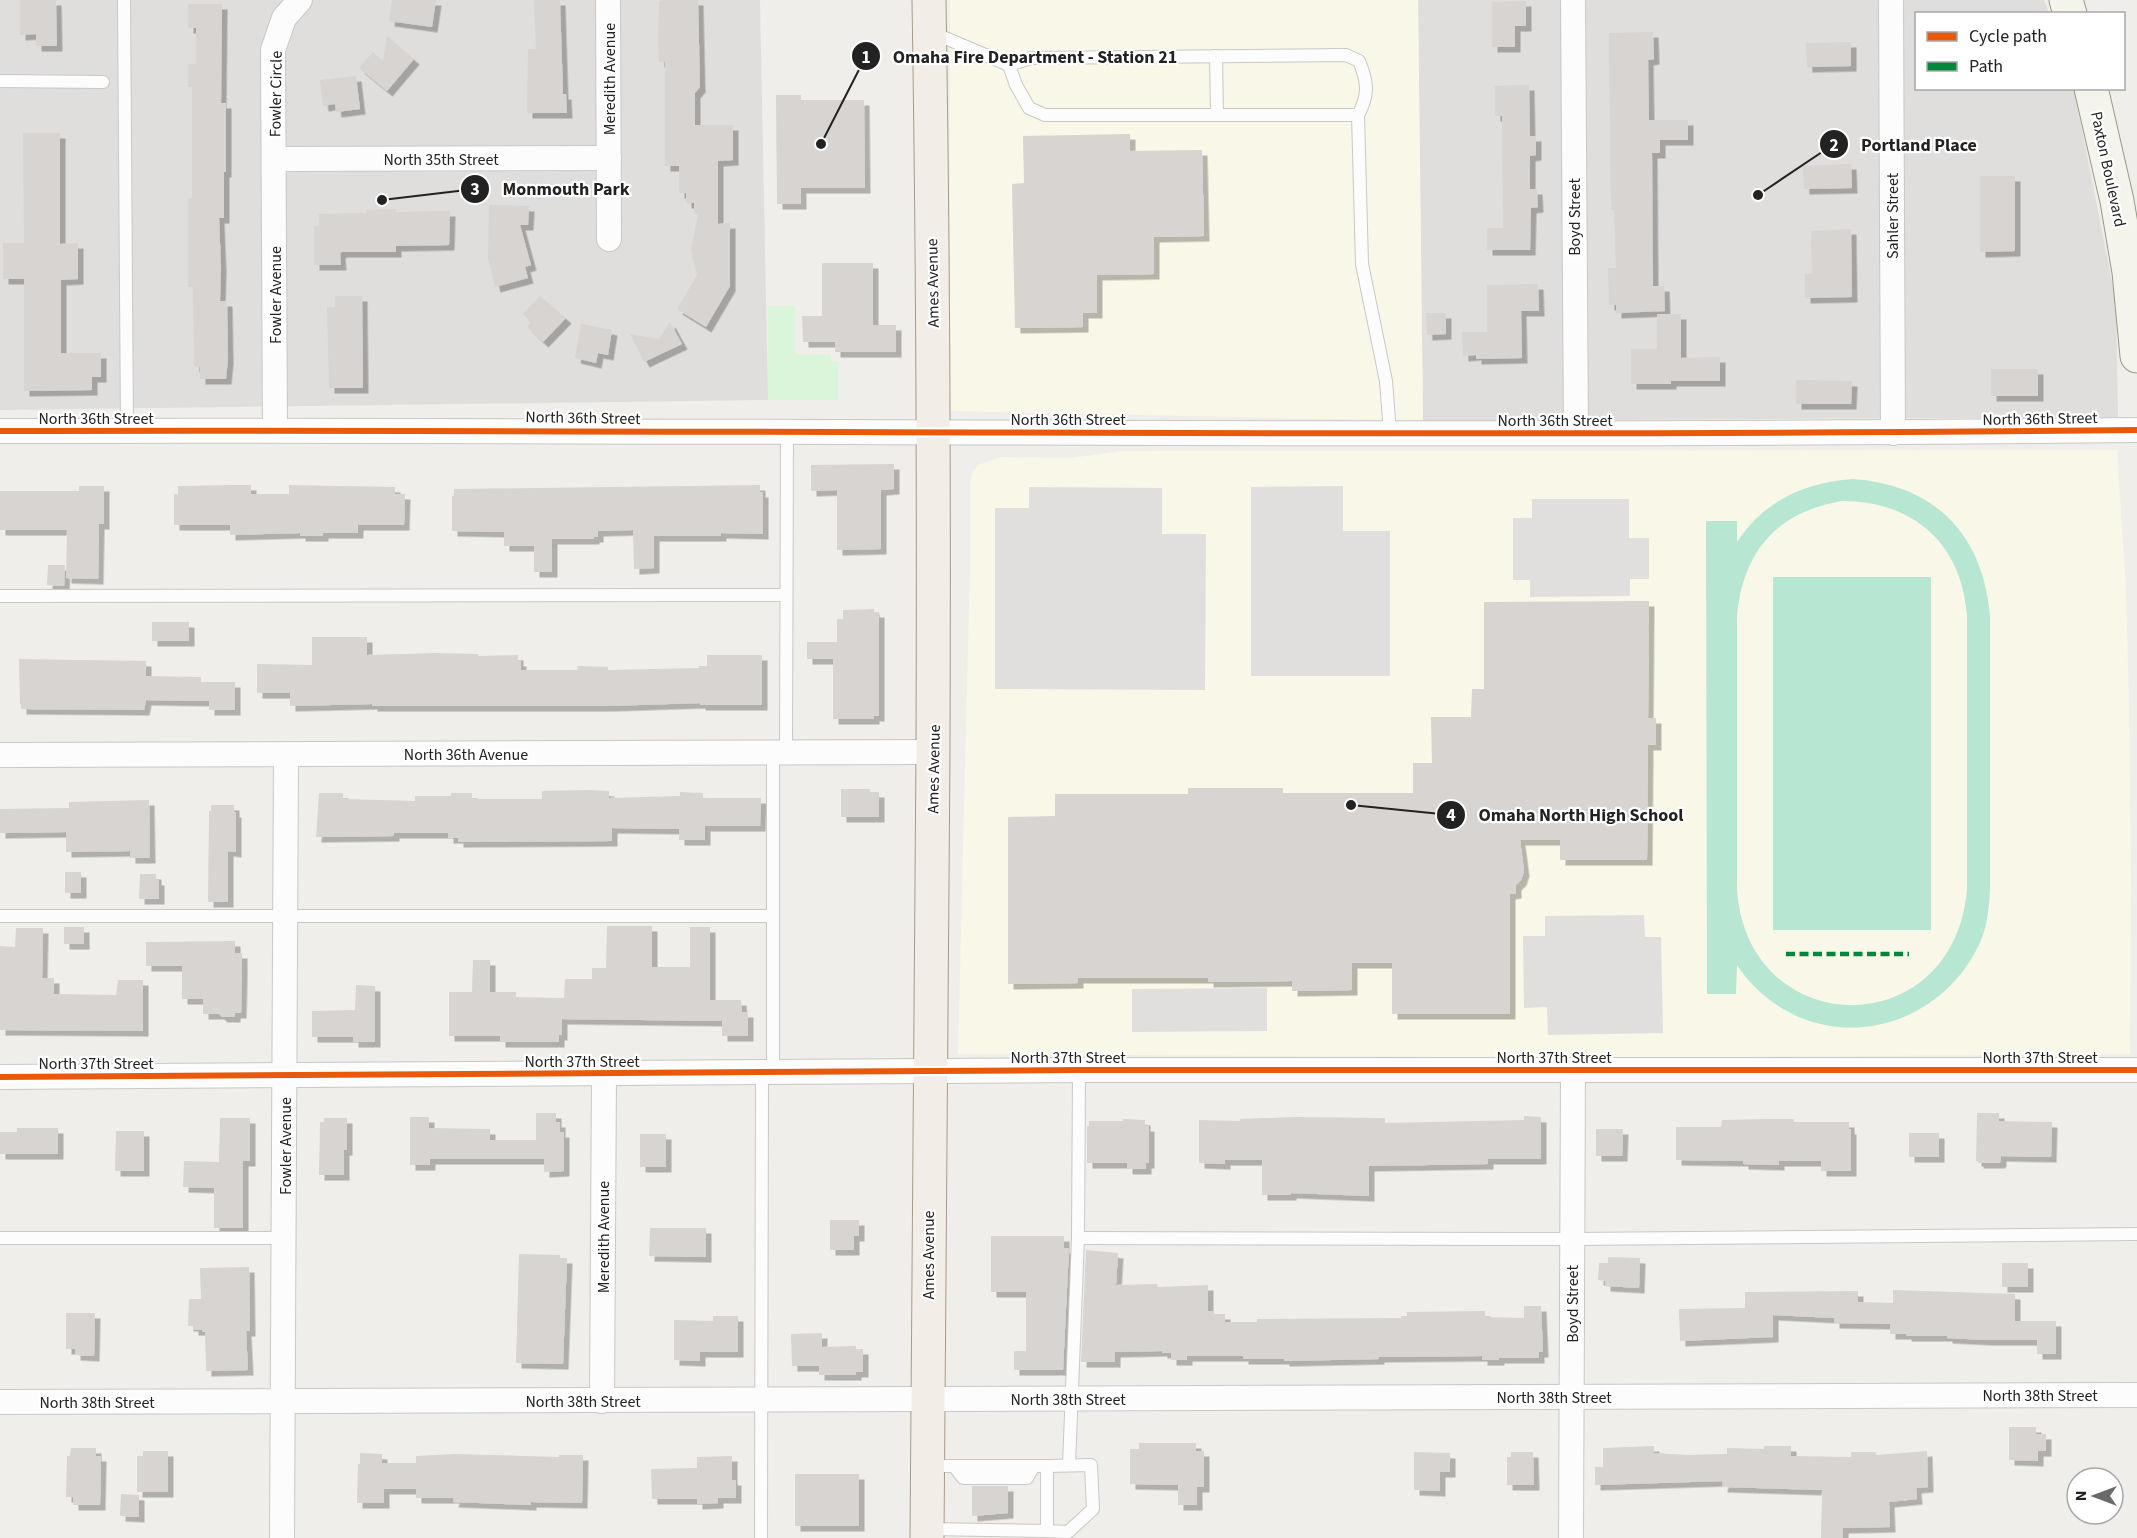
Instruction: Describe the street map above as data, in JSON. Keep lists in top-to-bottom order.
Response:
{
  "streets": {
    "main road": ["Ames Avenue"],
    "street": [
      "Meredith Avenue",
      "Fowler Circle",
      "North 35th Street",
      "Paxton Boulevard",
      "Sahler Street",
      "Boyd Street",
      "Fowler Avenue",
      "North 36th Street",
      "North 36th Avenue",
      "North 37th Street",
      "North 38th Street"
    ]
  },
  "crossings": [
    ["Meredith Avenue", "North 35th Street"],
    ["Meredith Avenue", "North 37th Street"],
    ["Meredith Avenue", "North 38th Street"],
    ["Fowler Circle", "North 35th Street"],
    ["Fowler Circle", "Fowler Avenue"],
    ["North 35th Street", "Fowler Avenue"],
    ["Sahler Street", "North 36th Street"],
    ["Boyd Street", "North 36th Street"],
    ["Boyd Street", "North 37th Street"],
    ["Boyd Street", "North 38th Street"],
    ["Ames Avenue", "North 36th Street"],
    ["Ames Avenue", "North 36th Avenue"],
    ["Ames Avenue", "North 37th Street"],
    ["Ames Avenue", "North 38th Street"],
    ["Fowler Avenue", "North 36th Street"],
    ["Fowler Avenue", "North 36th Avenue"],
    ["Fowler Avenue", "North 37th Street"],
    ["Fowler Avenue", "North 38th Street"]
  ],
  "places": [
    "Omaha Fire Department - Station 21",
    "Portland Place",
    "Monmouth Park",
    "Omaha North High School"
  ],
  "legend": ["Cycle path", "Path"],
  "north": "left"
}
